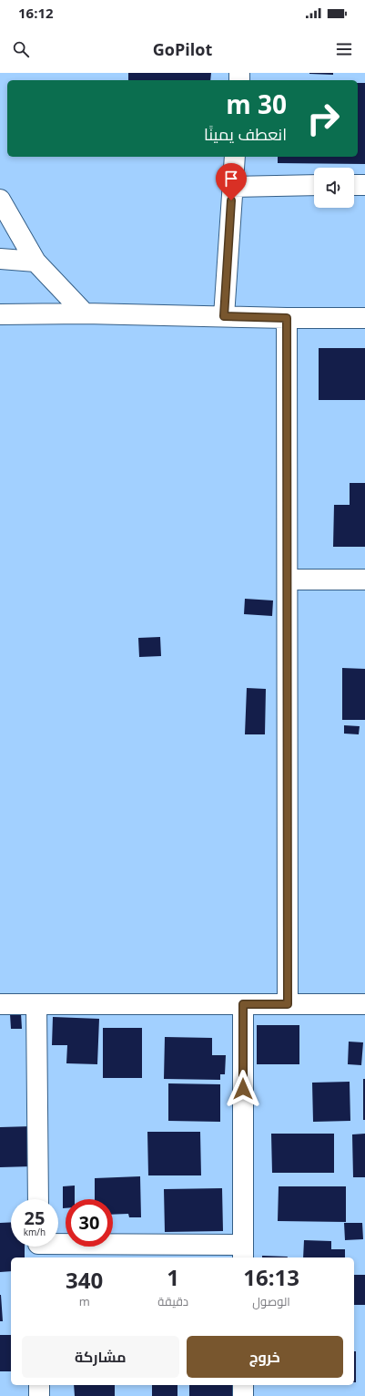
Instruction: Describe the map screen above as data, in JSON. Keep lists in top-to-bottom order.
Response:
{
  "page": {
    "status": "16:12",
    "header": "GoPilot",
    "turn": ["30 m", "انعطف يمينًا"],
    "speed": "25 km/h",
    "limit": "30",
    "eta": [
      "16:13",
      "الوصول",
      "1",
      "دقيقة",
      "340",
      "m"
    ],
    "buttons": ["خروج", "مشاركة"]
  }
}
